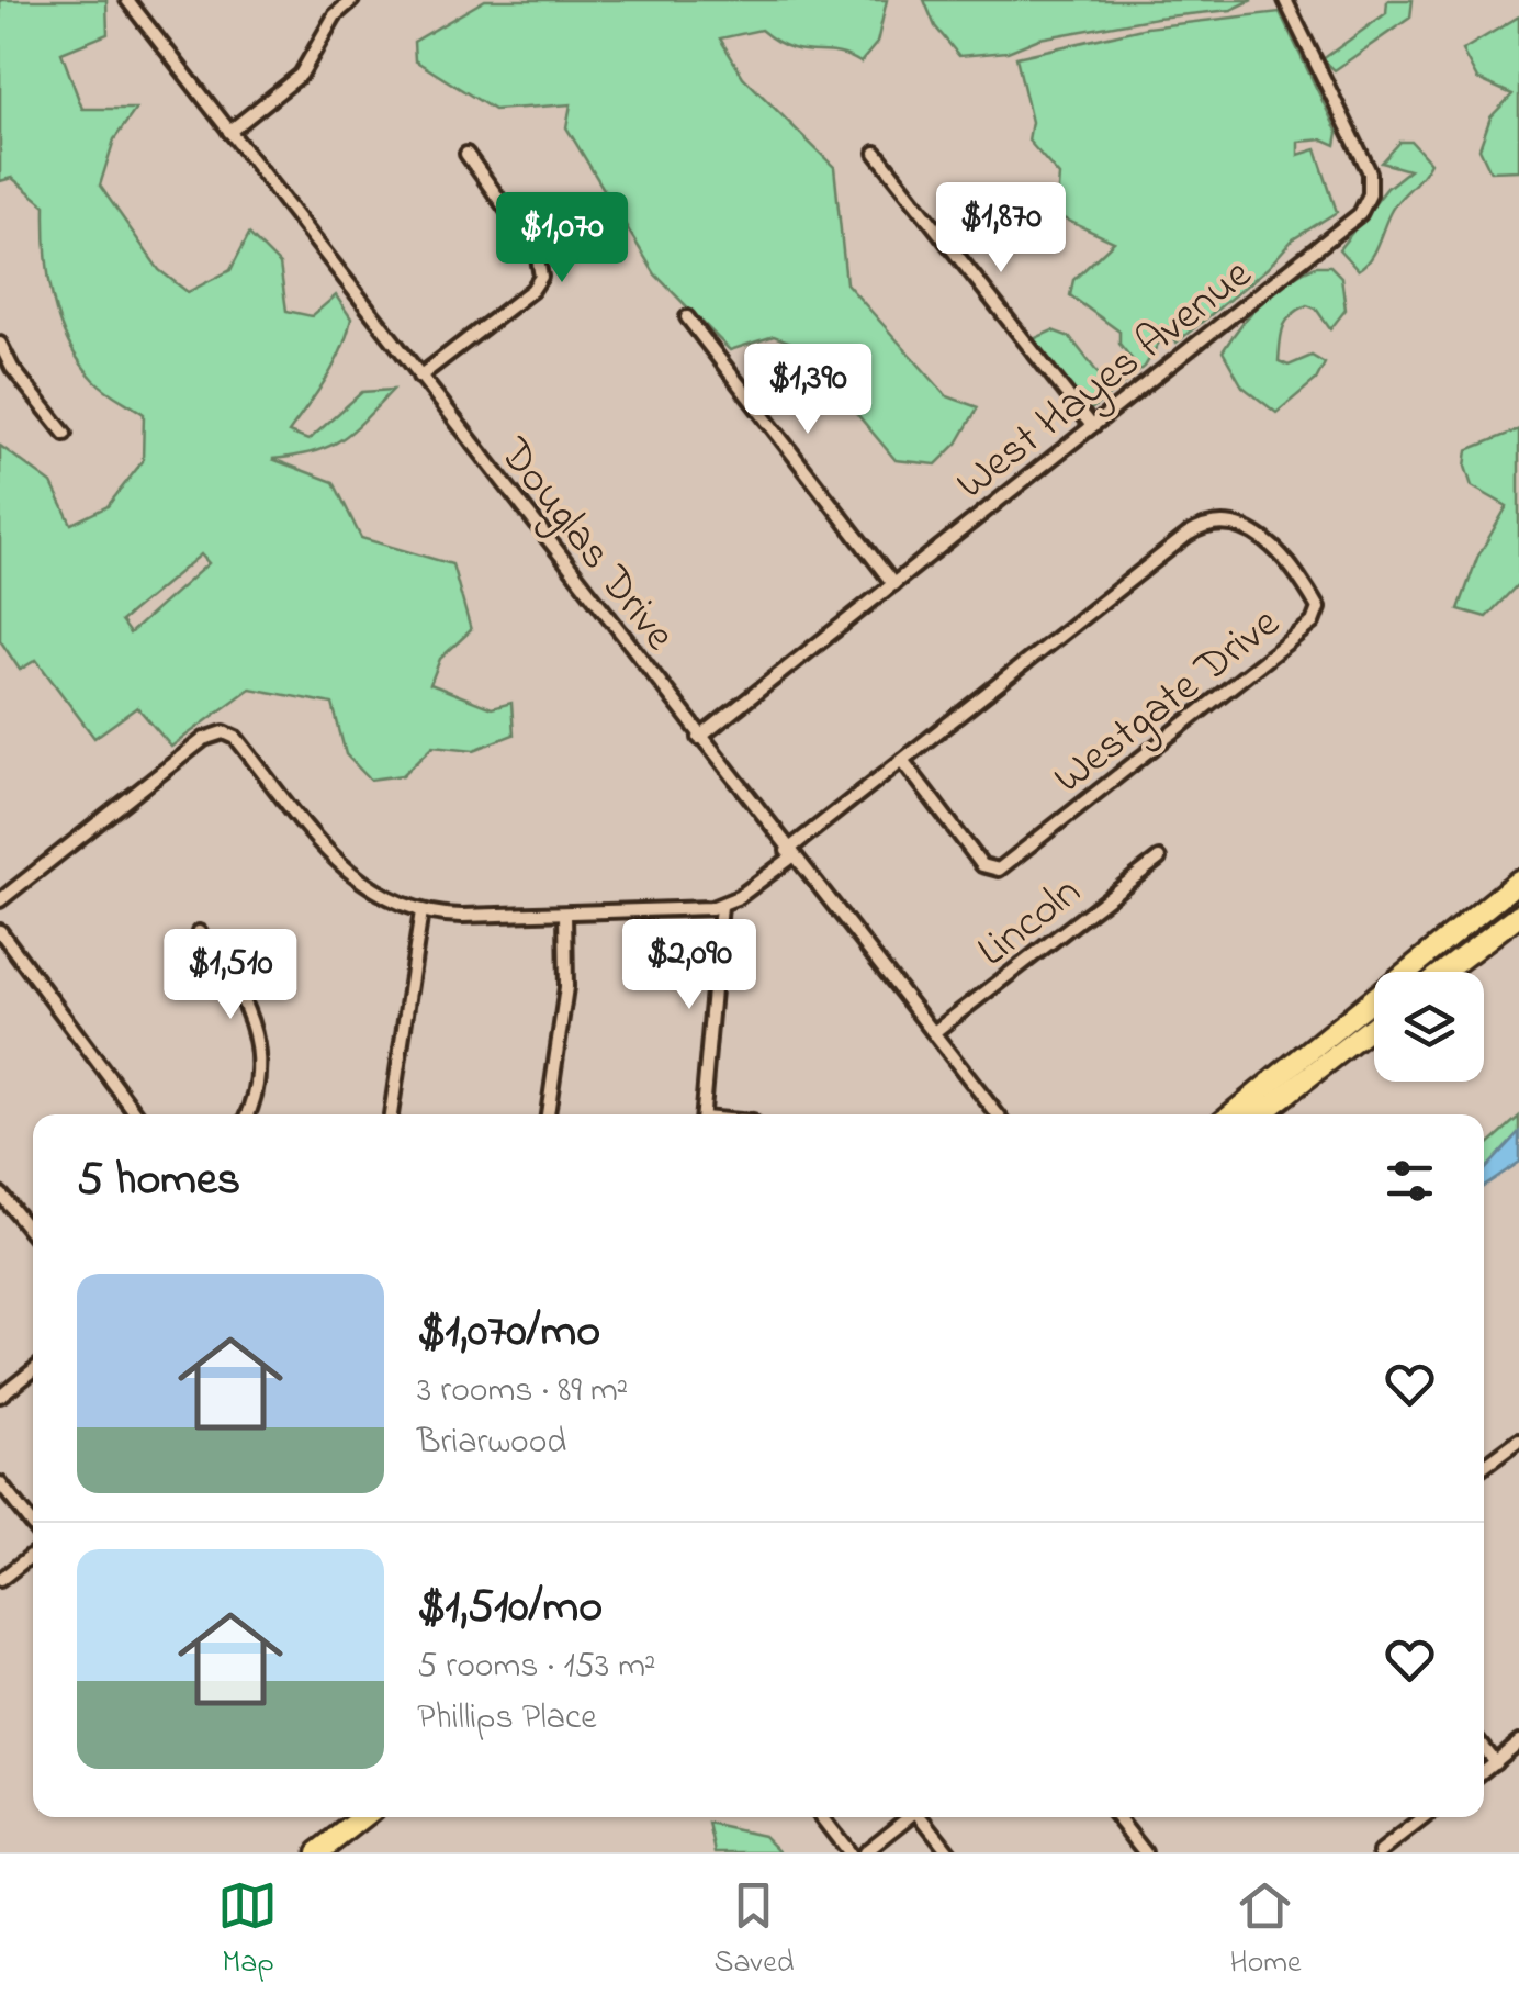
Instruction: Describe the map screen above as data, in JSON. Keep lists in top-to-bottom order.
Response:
{
  "streets": {
    "street": [
      "West Hayes Avenue",
      "Douglas Drive",
      "Westgate Drive",
      "Lincoln"
    ]
  },
  "crossings": [
    ["West Hayes Avenue", "Douglas Drive"],
    ["Douglas Drive", "Westgate Drive"],
    ["Douglas Drive", "Lincoln"]
  ],
  "page": {
    "price": [
      "$1,870",
      "$1,070",
      "$1,390",
      "$2,090",
      "$1,510"
    ],
    "heading": "5 homes",
    "list": [
      {
        "name": "$1,070/mo",
        "note": "3 rooms · 89 m² · Briarwood"
      },
      {
        "name": "$1,510/mo",
        "note": "5 rooms · 153 m² · Phillips Place"
      }
    ],
    "tabs": ["Map", "Saved", "Home"]
  }
}
